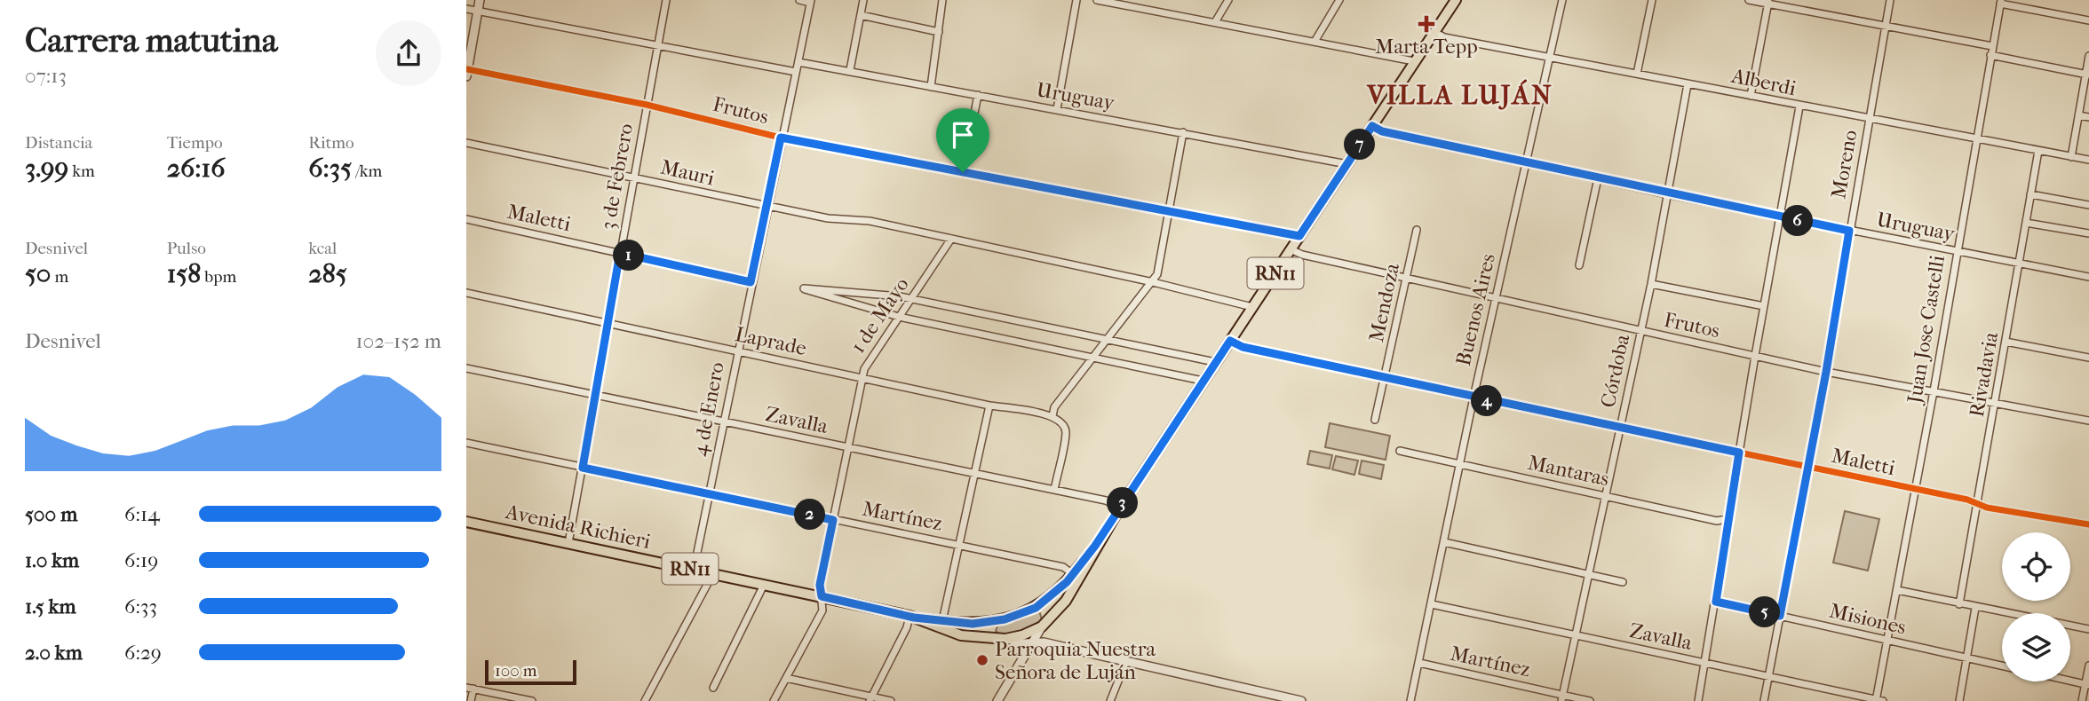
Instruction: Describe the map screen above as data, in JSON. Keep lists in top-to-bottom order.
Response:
{
  "streets": {
    "main road": ["RN11", "Avenida Richieri"],
    "street": [
      "Alberdi",
      "Uruguay",
      "Frutos",
      "Moreno",
      "Mauri",
      "3 de Febrero",
      "Maletti",
      "Mendoza",
      "Buenos Aires",
      "1 de Mayo",
      "Juan Jose Castelli",
      "Laprade",
      "Córdoba",
      "Rivadavia",
      "4 de Enero",
      "Zavalla",
      "Mantaras",
      "Martínez",
      "Misiones"
    ]
  },
  "crossings": [
    ["Alberdi", "Moreno"],
    ["Alberdi", "RN11"],
    ["Alberdi", "Buenos Aires"],
    ["Alberdi", "Juan Jose Castelli"],
    ["Alberdi", "Córdoba"],
    ["Alberdi", "Rivadavia"],
    ["Uruguay", "Moreno"],
    ["Uruguay", "RN11"],
    ["Uruguay", "Buenos Aires"],
    ["Uruguay", "Juan Jose Castelli"],
    ["Uruguay", "Córdoba"],
    ["Uruguay", "Rivadavia"],
    ["Uruguay", "4 de Enero"],
    ["Frutos", "Moreno"],
    ["Frutos", "3 de Febrero"],
    ["Frutos", "RN11"],
    ["Frutos", "Mendoza"],
    ["Frutos", "Buenos Aires"],
    ["Frutos", "Juan Jose Castelli"],
    ["Frutos", "Córdoba"],
    ["Frutos", "Rivadavia"],
    ["Frutos", "4 de Enero"],
    ["Moreno", "Maletti"],
    ["Moreno", "Zavalla"],
    ["Moreno", "Misiones"],
    ["Mauri", "3 de Febrero"],
    ["Mauri", "RN11"],
    ["Mauri", "1 de Mayo"],
    ["Mauri", "4 de Enero"],
    ["3 de Febrero", "Maletti"],
    ["3 de Febrero", "Laprade"],
    ["3 de Febrero", "Zavalla"],
    ["3 de Febrero", "Martínez"],
    ["3 de Febrero", "Avenida Richieri"],
    ["Maletti", "RN11"],
    ["Maletti", "Mendoza"],
    ["Maletti", "Buenos Aires"],
    ["Maletti", "Juan Jose Castelli"],
    ["Maletti", "Córdoba"],
    ["Maletti", "Rivadavia"],
    ["Maletti", "4 de Enero"],
    ["RN11", "Zavalla"],
    ["RN11", "Martínez"],
    ["RN11", "Avenida Richieri"],
    ["Buenos Aires", "Zavalla"],
    ["Buenos Aires", "Mantaras"],
    ["Buenos Aires", "Martínez"],
    ["1 de Mayo", "Laprade"],
    ["1 de Mayo", "Zavalla"],
    ["1 de Mayo", "Martínez"],
    ["1 de Mayo", "Avenida Richieri"],
    ["Juan Jose Castelli", "Zavalla"],
    ["Juan Jose Castelli", "Misiones"],
    ["Laprade", "4 de Enero"],
    ["Córdoba", "Zavalla"],
    ["Córdoba", "Mantaras"],
    ["Córdoba", "Martínez"],
    ["4 de Enero", "Zavalla"],
    ["4 de Enero", "Martínez"],
    ["4 de Enero", "Avenida Richieri"]
  ],
  "districts": ["VILLA LUJÁN"],
  "places": {
    "health": ["Marta Tepp"],
    "other": ["Parroquia Nuestra Señora de Luján"]
  },
  "scale_bar": "100 m",
  "page": {
    "heading": ["Carrera matutina", "07:13"],
    "stats": [
      ["Distancia", "3.99 km"],
      ["Tiempo", "26:16"],
      ["Ritmo", "6:35 /km"],
      ["Desnivel", "50 m"],
      ["Pulso", "158 bpm"],
      ["kcal", "285"]
    ],
    "pins": [
      "7",
      "6",
      "1",
      "4",
      "3",
      "2",
      "5"
    ],
    "chart": ["Desnivel", "102–152 m"],
    "list": [
      {
        "name": "500 m",
        "note": "6:14"
      },
      {
        "name": "1.0 km",
        "note": "6:19"
      },
      {
        "name": "1.5 km",
        "note": "6:33"
      },
      {
        "name": "2.0 km",
        "note": "6:29"
      }
    ],
    "scale": "100 m"
  }
}
